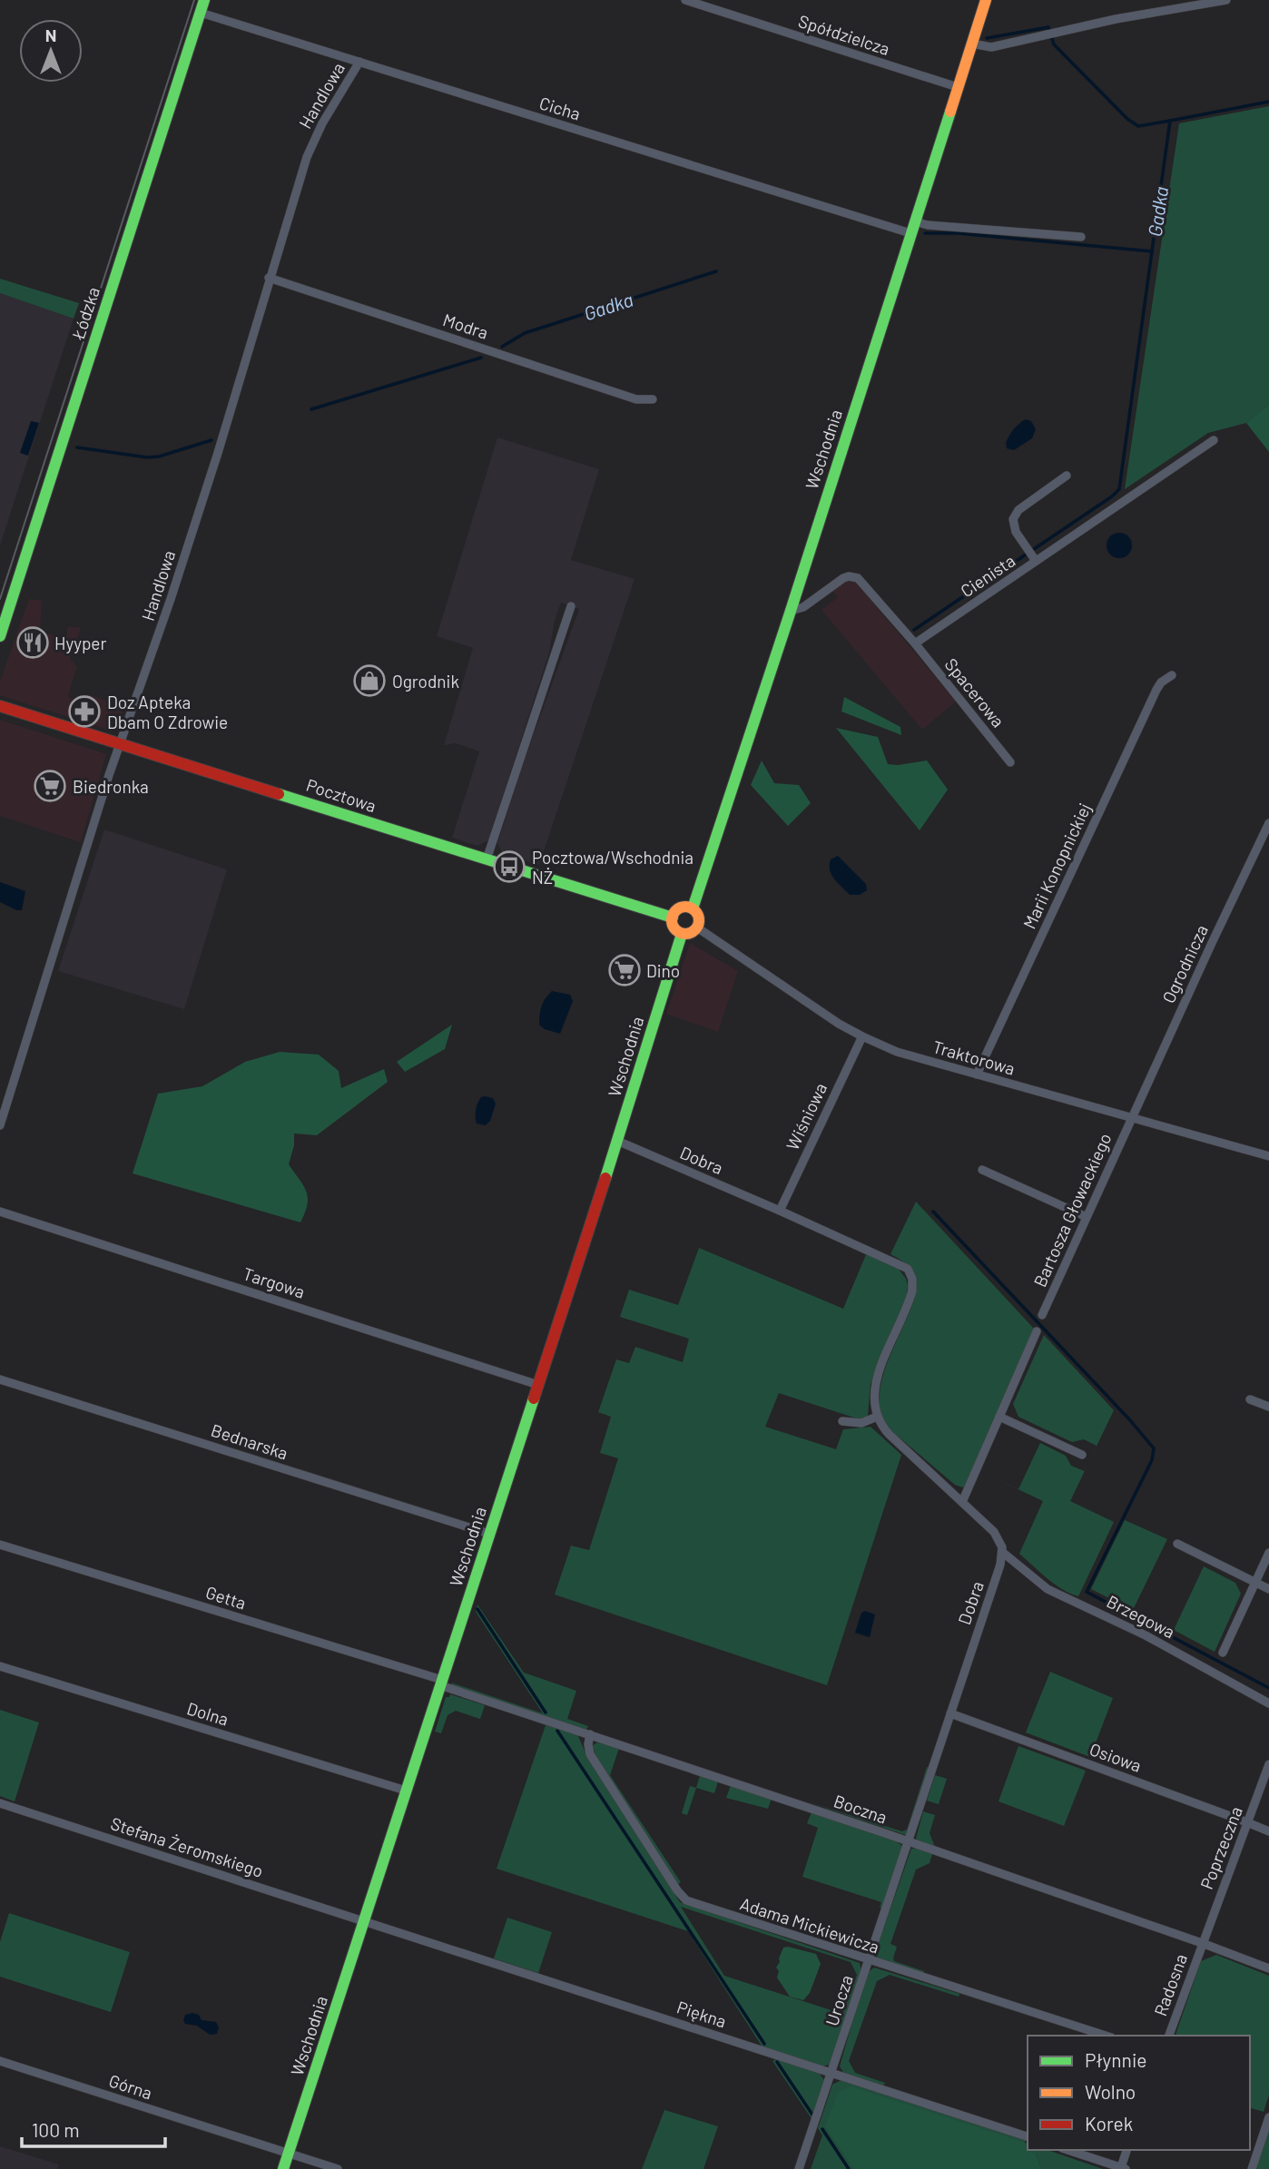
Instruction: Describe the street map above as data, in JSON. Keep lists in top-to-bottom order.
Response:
{
  "streets": {
    "street": [
      "Spółdzielcza",
      "Handlowa",
      "Cicha",
      "Łódzka",
      "Modra",
      "Wschodnia",
      "Cienista",
      "Spacerowa",
      "Pocztowa",
      "Marii Konopnickiej",
      "Ogrodnicza",
      "Traktorowa",
      "Wiśniowa",
      "Dobra",
      "Bartosza Głowackiego",
      "Targowa",
      "Bednarska",
      "Getta",
      "Brzegowa",
      "Dolna",
      "Osiowa",
      "Boczna",
      "Stefana Żeromskiego",
      "Poprzeczna",
      "Adama Mickiewicza",
      "Radosna",
      "Urocza",
      "Piękna",
      "Górna"
    ]
  },
  "crossings": [
    ["Spółdzielcza", "Wschodnia"],
    ["Handlowa", "Cicha"],
    ["Handlowa", "Modra"],
    ["Handlowa", "Pocztowa"],
    ["Cicha", "Łódzka"],
    ["Cicha", "Wschodnia"],
    ["Wschodnia", "Pocztowa"],
    ["Wschodnia", "Traktorowa"],
    ["Wschodnia", "Dobra"],
    ["Wschodnia", "Targowa"],
    ["Wschodnia", "Bednarska"],
    ["Wschodnia", "Getta"],
    ["Wschodnia", "Dolna"],
    ["Wschodnia", "Boczna"],
    ["Wschodnia", "Stefana Żeromskiego"],
    ["Wschodnia", "Piękna"],
    ["Wschodnia", "Górna"],
    ["Cienista", "Spacerowa"],
    ["Pocztowa", "Traktorowa"],
    ["Marii Konopnickiej", "Traktorowa"],
    ["Ogrodnicza", "Traktorowa"],
    ["Ogrodnicza", "Bartosza Głowackiego"],
    ["Traktorowa", "Wiśniowa"],
    ["Traktorowa", "Bartosza Głowackiego"],
    ["Wiśniowa", "Dobra"],
    ["Dobra", "Brzegowa"],
    ["Dobra", "Osiowa"],
    ["Dobra", "Boczna"],
    ["Dobra", "Urocza"],
    ["Getta", "Boczna"],
    ["Osiowa", "Poprzeczna"],
    ["Boczna", "Poprzeczna"],
    ["Boczna", "Adama Mickiewicza"],
    ["Boczna", "Radosna"],
    ["Boczna", "Urocza"],
    ["Stefana Żeromskiego", "Piękna"],
    ["Poprzeczna", "Radosna"],
    ["Adama Mickiewicza", "Urocza"],
    ["Urocza", "Piękna"]
  ],
  "water": ["Gadka"],
  "places": {
    "restaurant": ["Hyyper"],
    "shop": ["Ogrodnik"],
    "pharmacy": ["Doz Apteka Dbam O Zdrowie"],
    "supermarket": ["Biedronka", "Dino"],
    "bus stop": ["Pocztowa/Wschodnia NŻ"]
  },
  "legend": ["Płynnie", "Wolno", "Korek"],
  "scale_bar": "100 m",
  "north": "top"
}
